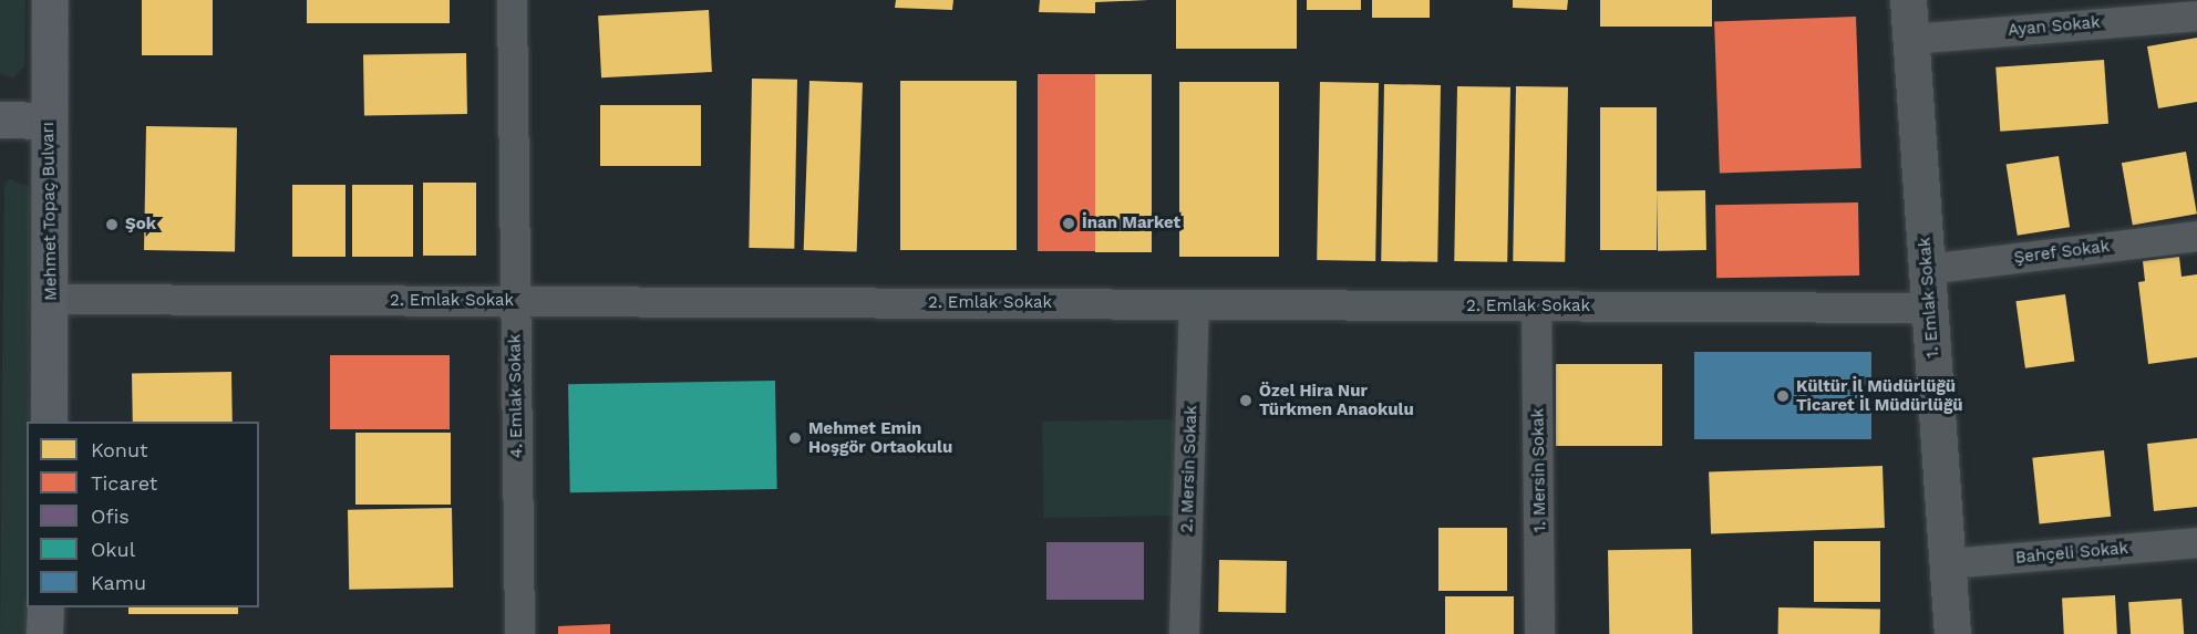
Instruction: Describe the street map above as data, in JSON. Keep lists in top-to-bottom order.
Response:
{
  "streets": {
    "main road": ["Mehmet Topaç Bulvarı"],
    "street": [
      "Ayan Sokak",
      "Şeref Sokak",
      "1. Emlak Sokak",
      "2. Emlak Sokak",
      "4. Emlak Sokak",
      "2. Mersin Sokak",
      "1. Mersin Sokak",
      "Bahçeli Sokak"
    ]
  },
  "crossings": [
    ["Ayan Sokak", "1. Emlak Sokak"],
    ["Mehmet Topaç Bulvarı", "2. Emlak Sokak"],
    ["Şeref Sokak", "1. Emlak Sokak"],
    ["1. Emlak Sokak", "2. Emlak Sokak"],
    ["1. Emlak Sokak", "Bahçeli Sokak"],
    ["2. Emlak Sokak", "4. Emlak Sokak"],
    ["2. Emlak Sokak", "2. Mersin Sokak"],
    ["2. Emlak Sokak", "1. Mersin Sokak"]
  ],
  "places": [
    "İnan Market",
    "Şok",
    "Kültür İl Müdürlüğü Ticaret İl Müdürlüğü",
    "Özel Hira Nur Türkmen Anaokulu",
    "Mehmet Emin Hoşgör Ortaokulu"
  ],
  "legend": [
    "Konut",
    "Ticaret",
    "Ofis",
    "Okul",
    "Kamu"
  ]
}
